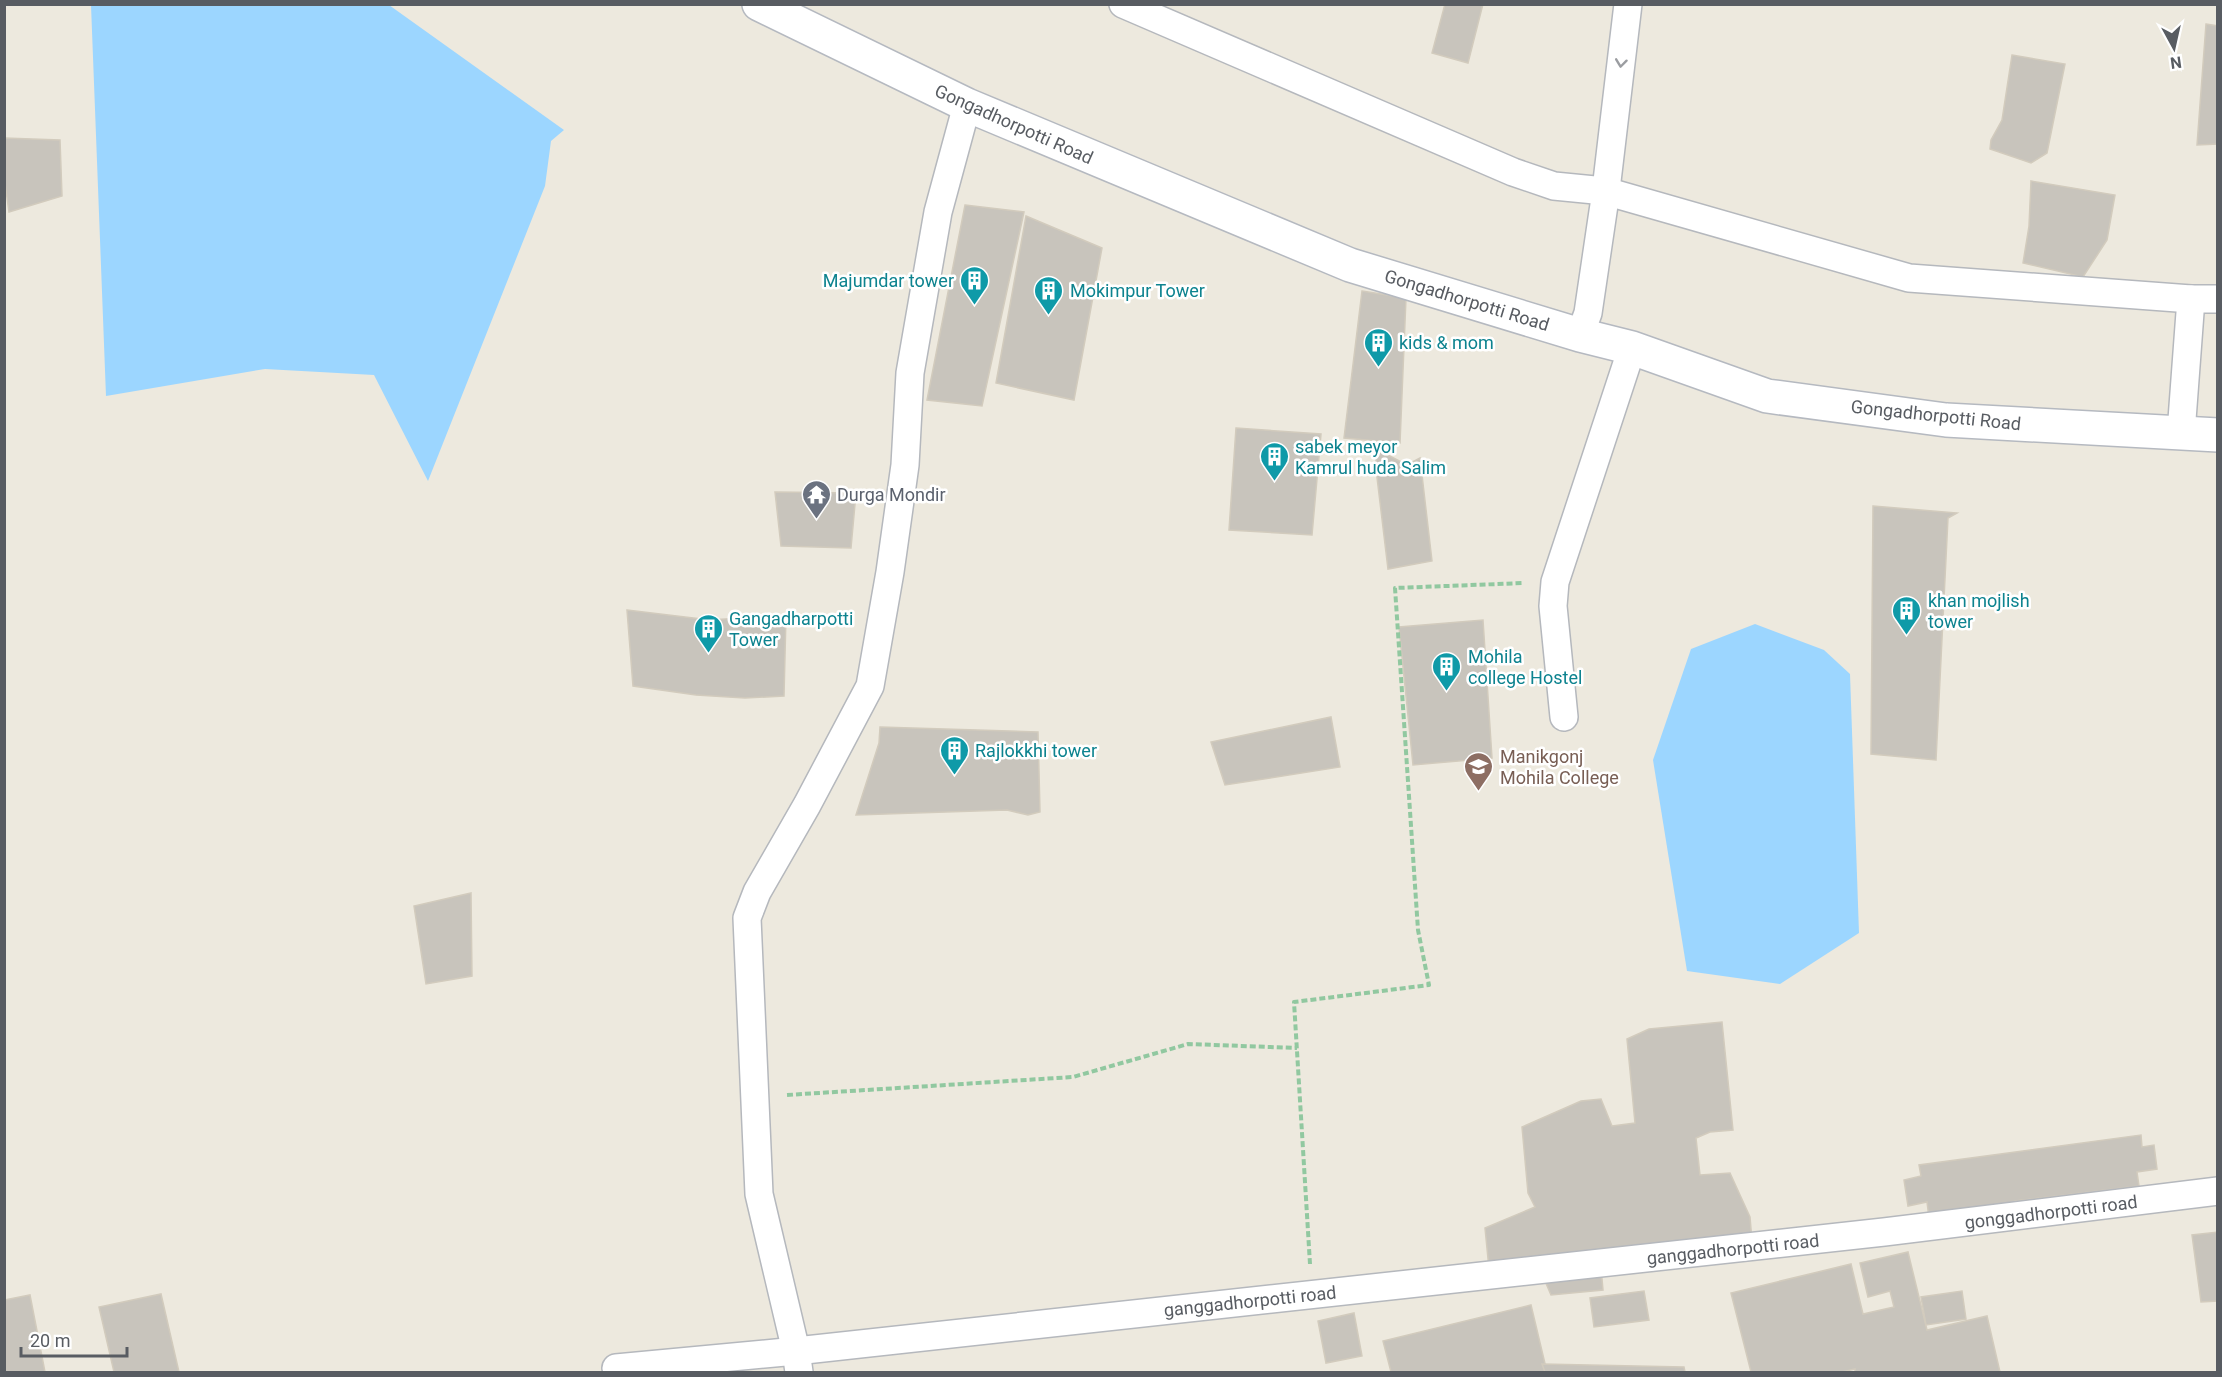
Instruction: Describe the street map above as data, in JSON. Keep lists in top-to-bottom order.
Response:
{
  "streets": {
    "street": ["Gongadhorpotti Road", "gonggadhorpotti road", "ganggadhorpotti road"]
  },
  "crossings": [
    ["gonggadhorpotti road", "ganggadhorpotti road"]
  ],
  "places": {
    "building": [
      "Majumdar tower",
      "Mokimpur Tower",
      "kids & mom",
      "sabek meyor Kamrul huda Salim",
      "khan mojlish tower",
      "Gangadharpotti Tower",
      "Mohila college Hostel",
      "Rajlokkhi tower"
    ],
    "temple": ["Durga Mondir"],
    "school or university": ["Manikgonj Mohila College"]
  },
  "scale_bar": "20 m",
  "north": "bottom"
}
